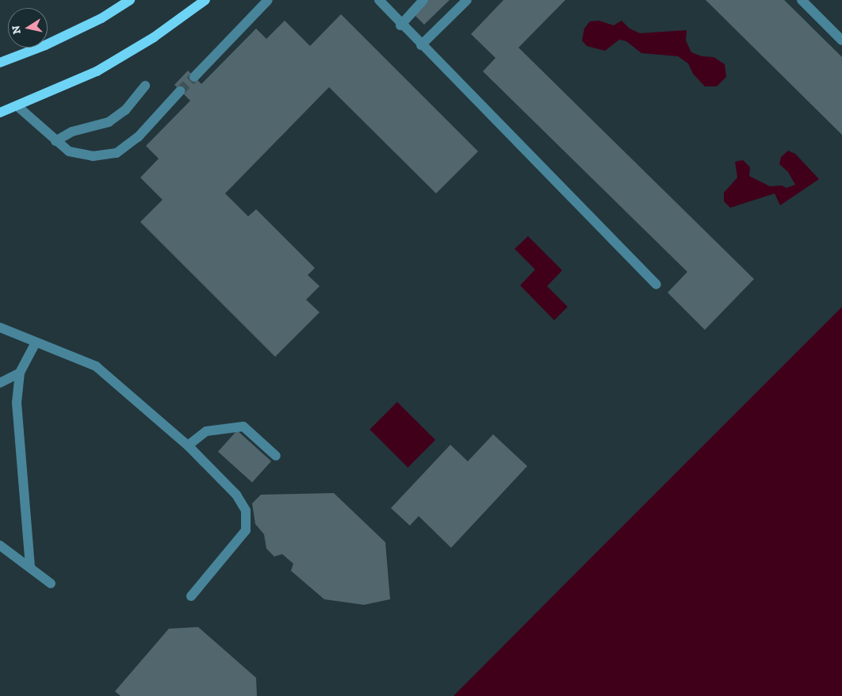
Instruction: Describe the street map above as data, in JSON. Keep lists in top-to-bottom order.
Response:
{
  "north": "left"
}
